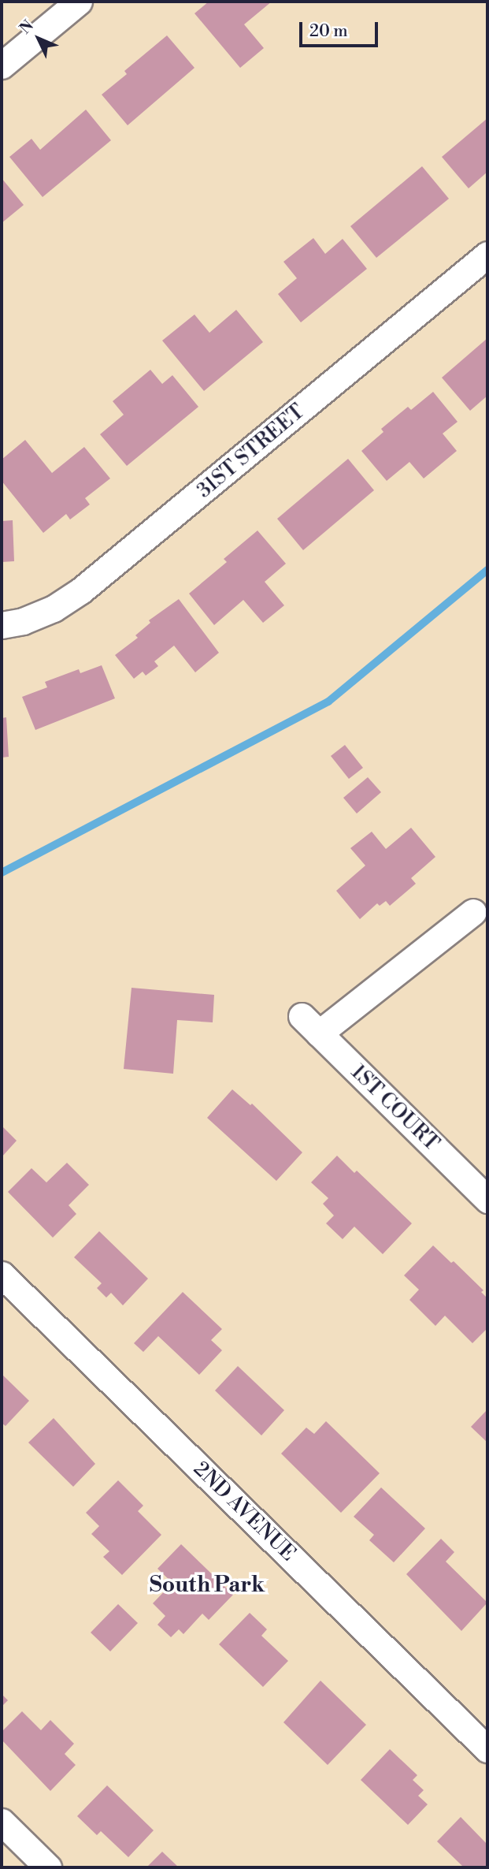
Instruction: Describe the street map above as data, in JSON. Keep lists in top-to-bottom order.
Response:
{
  "streets": {
    "street": ["31ST STREET", "1ST COURT", "2ND AVENUE"]
  },
  "districts": ["South Park"],
  "scale_bar": "20 m",
  "north": "top left"
}
